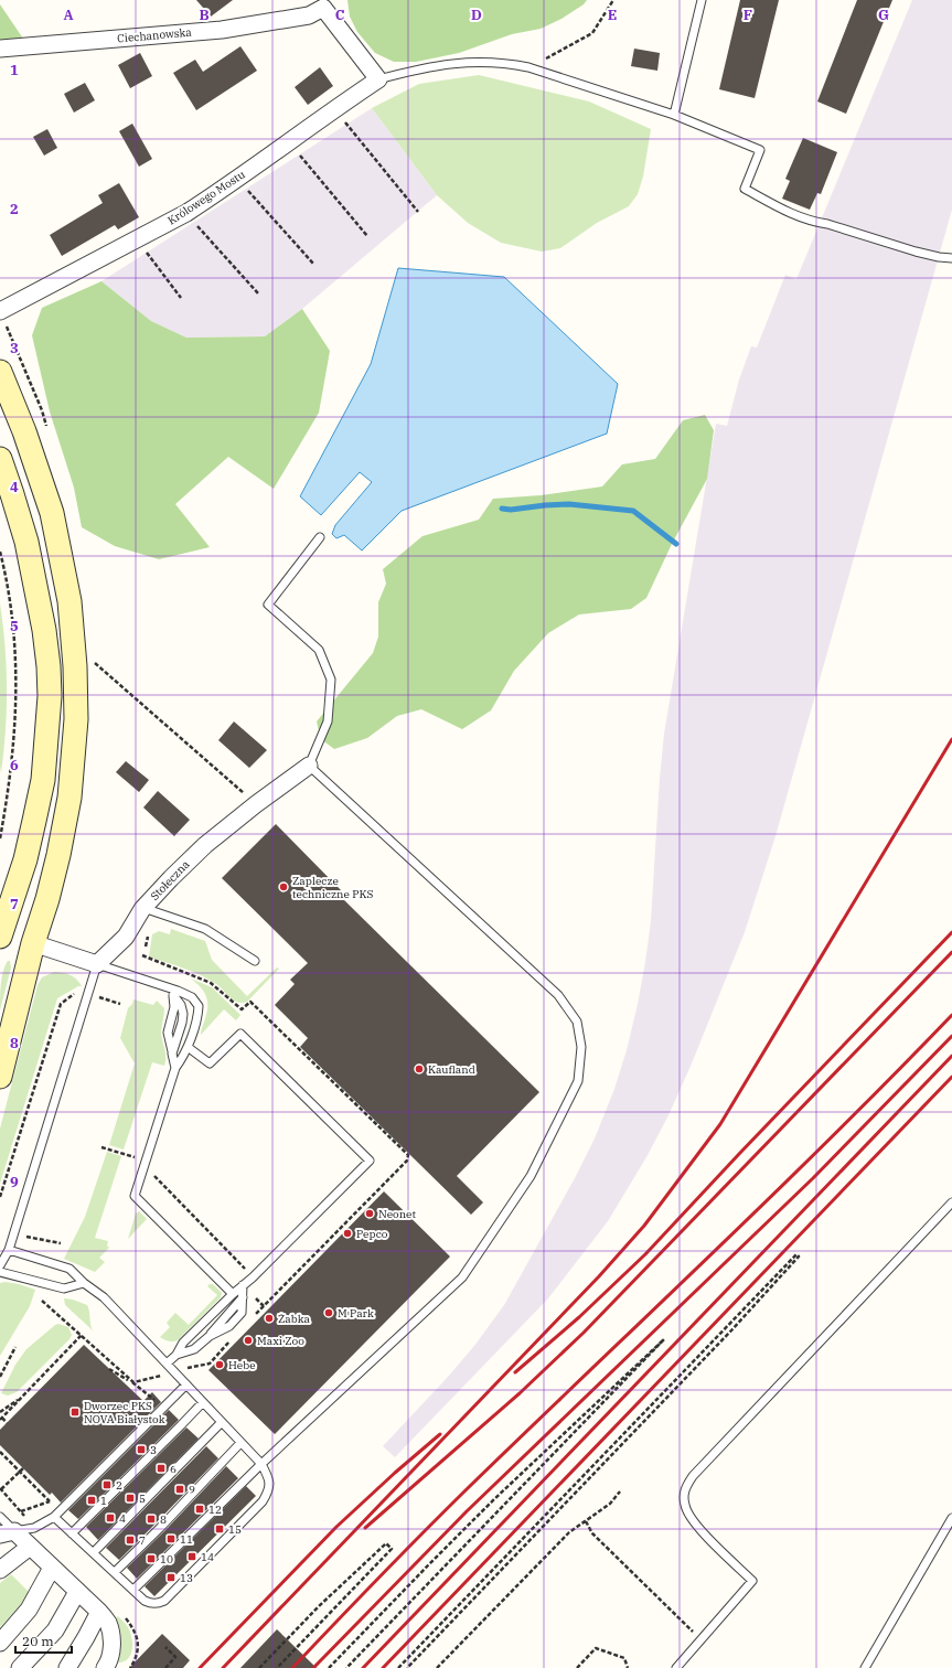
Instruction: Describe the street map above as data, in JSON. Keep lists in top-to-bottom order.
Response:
{
  "streets": {
    "street": ["Ciechanowska", "Królowego Mostu", "Stołeczna"]
  },
  "crossings": [
    ["Ciechanowska", "Królowego Mostu"]
  ],
  "places": {
    "other": [
      "Zaplecze techniczne PKS",
      "Kaufland",
      "Neonet",
      "Pepco",
      "M Park",
      "Żabka",
      "Maxi Zoo",
      "Hebe"
    ],
    "transit": [
      "Dworzec PKS NOVA Białystok",
      "3",
      "6",
      "2",
      "9",
      "5",
      "1",
      "12",
      "4",
      "8",
      "15",
      "11",
      "7",
      "14",
      "10",
      "13"
    ]
  },
  "scale_bar": "20 m",
  "grid": {
    "columns": [
      "A",
      "B",
      "C",
      "D",
      "E",
      "F",
      "G"
    ],
    "rows": [
      "1",
      "2",
      "3",
      "4",
      "5",
      "6",
      "7",
      "8",
      "9"
    ]
  }
}
